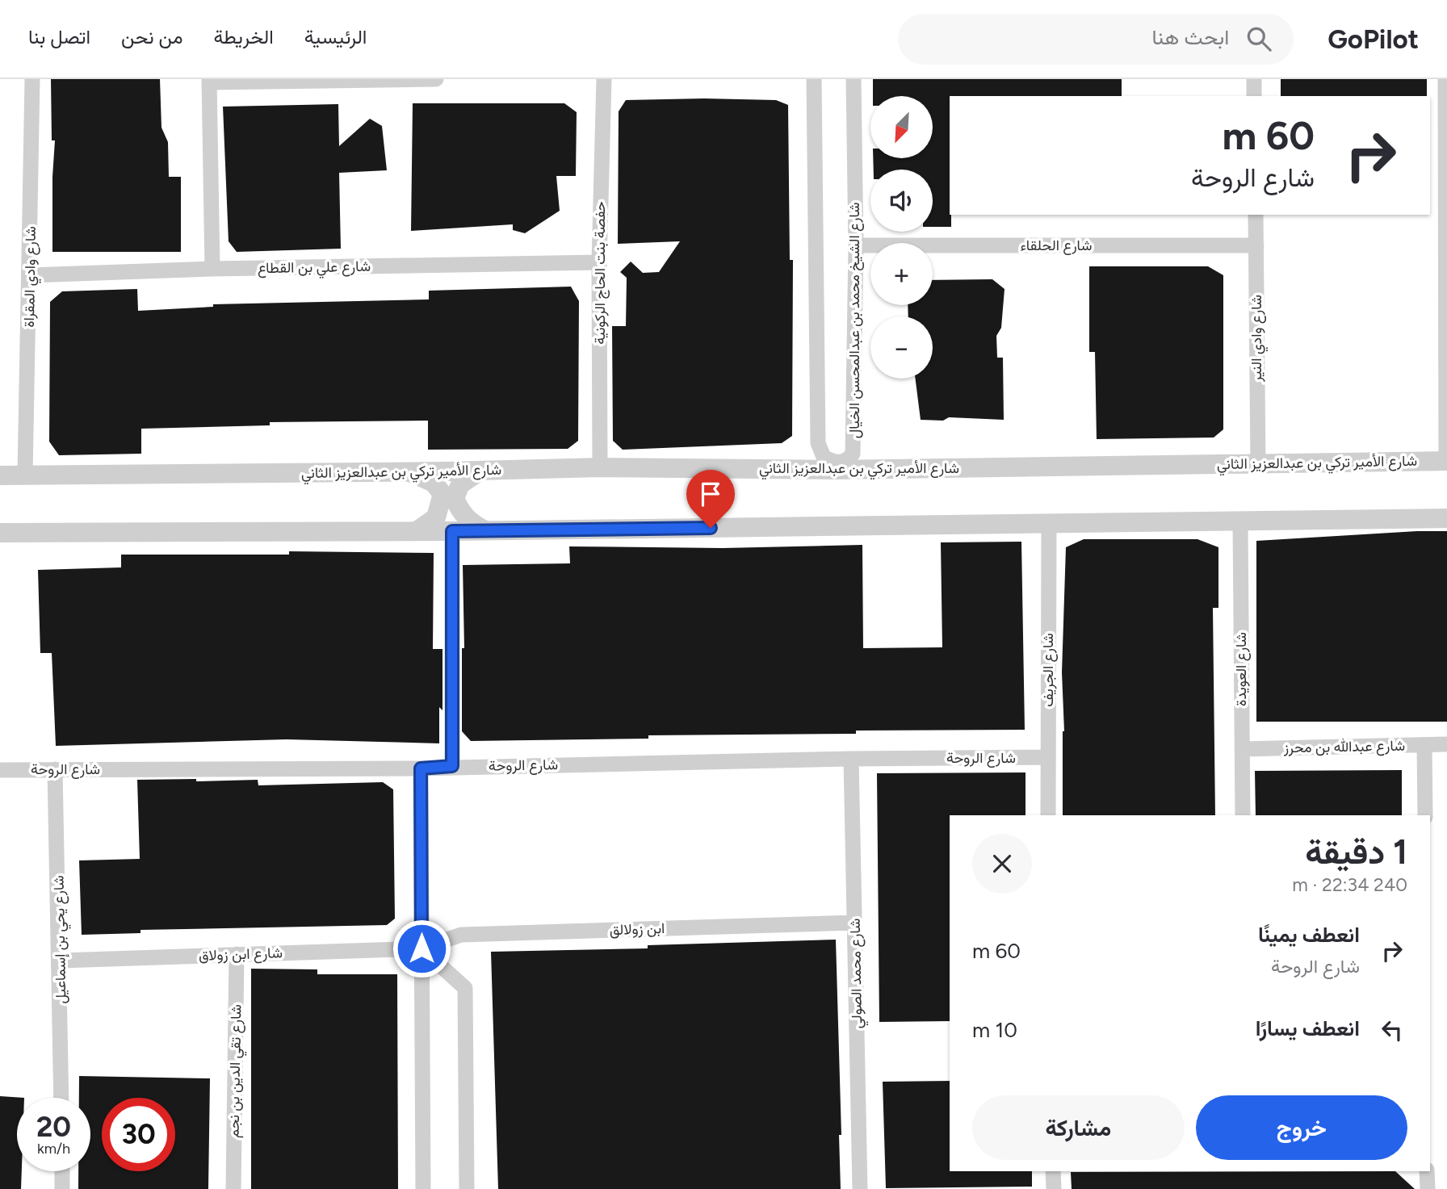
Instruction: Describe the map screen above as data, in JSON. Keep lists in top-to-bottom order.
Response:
{
  "streets": {
    "street": [
      "شارع الحلقاء",
      "شارع علي بن القطاع",
      "حفصة بنت الحاج الركونية",
      "شارع وادي المقراة",
      "شارع الشيخ محمد بن عبدالمحسن الخيال",
      "شارع وادي النير",
      "شارع الأمير تركي بن عبدالعزيز الثاني",
      "شارع العويدة",
      "شارع الجريف",
      "شارع عبدالله بن محرز",
      "شارع الروحة",
      "ابن زولالق",
      "شارع يحي بن إسماعيل",
      "شارع ابن زولاق",
      "شارع محمد الصولي",
      "شارع تقي الدين بن نجم"
    ]
  },
  "crossings": [
    ["شارع الحلقاء", "شارع الشيخ محمد بن عبدالمحسن الخيال"],
    ["شارع الحلقاء", "شارع وادي النير"],
    ["شارع علي بن القطاع", "حفصة بنت الحاج الركونية"],
    ["شارع علي بن القطاع", "شارع وادي المقراة"],
    ["حفصة بنت الحاج الركونية", "شارع الأمير تركي بن عبدالعزيز الثاني"],
    ["شارع وادي المقراة", "شارع الأمير تركي بن عبدالعزيز الثاني"],
    ["شارع وادي النير", "شارع الأمير تركي بن عبدالعزيز الثاني"],
    ["شارع العويدة", "شارع عبدالله بن محرز"],
    ["شارع الجريف", "شارع الروحة"],
    ["شارع الروحة", "شارع يحي بن إسماعيل"],
    ["شارع الروحة", "شارع محمد الصولي"],
    ["ابن زولالق", "شارع ابن زولاق"],
    ["ابن زولالق", "شارع محمد الصولي"],
    ["شارع يحي بن إسماعيل", "شارع ابن زولاق"],
    ["شارع ابن زولاق", "شارع تقي الدين بن نجم"]
  ],
  "north": "bottom left",
  "page": {
    "header": "GoPilot",
    "search": "ابحث هنا",
    "nav": [
      "الرئيسية",
      "الخريطة",
      "من نحن",
      "اتصل بنا"
    ],
    "map_buttons": ["+", "−"],
    "turn": ["60 m", "شارع الروحة"],
    "heading": ["1 دقيقة", "240 m · 22:34"],
    "list": [
      {
        "name": "انعطف يمينًا",
        "note": "شارع الروحة",
        "value": "60 m"
      },
      {
        "name": "انعطف يسارًا",
        "value": "10 m"
      }
    ],
    "buttons": ["خروج", "مشاركة"],
    "speed": "20 km/h",
    "limit": "30"
  }
}
